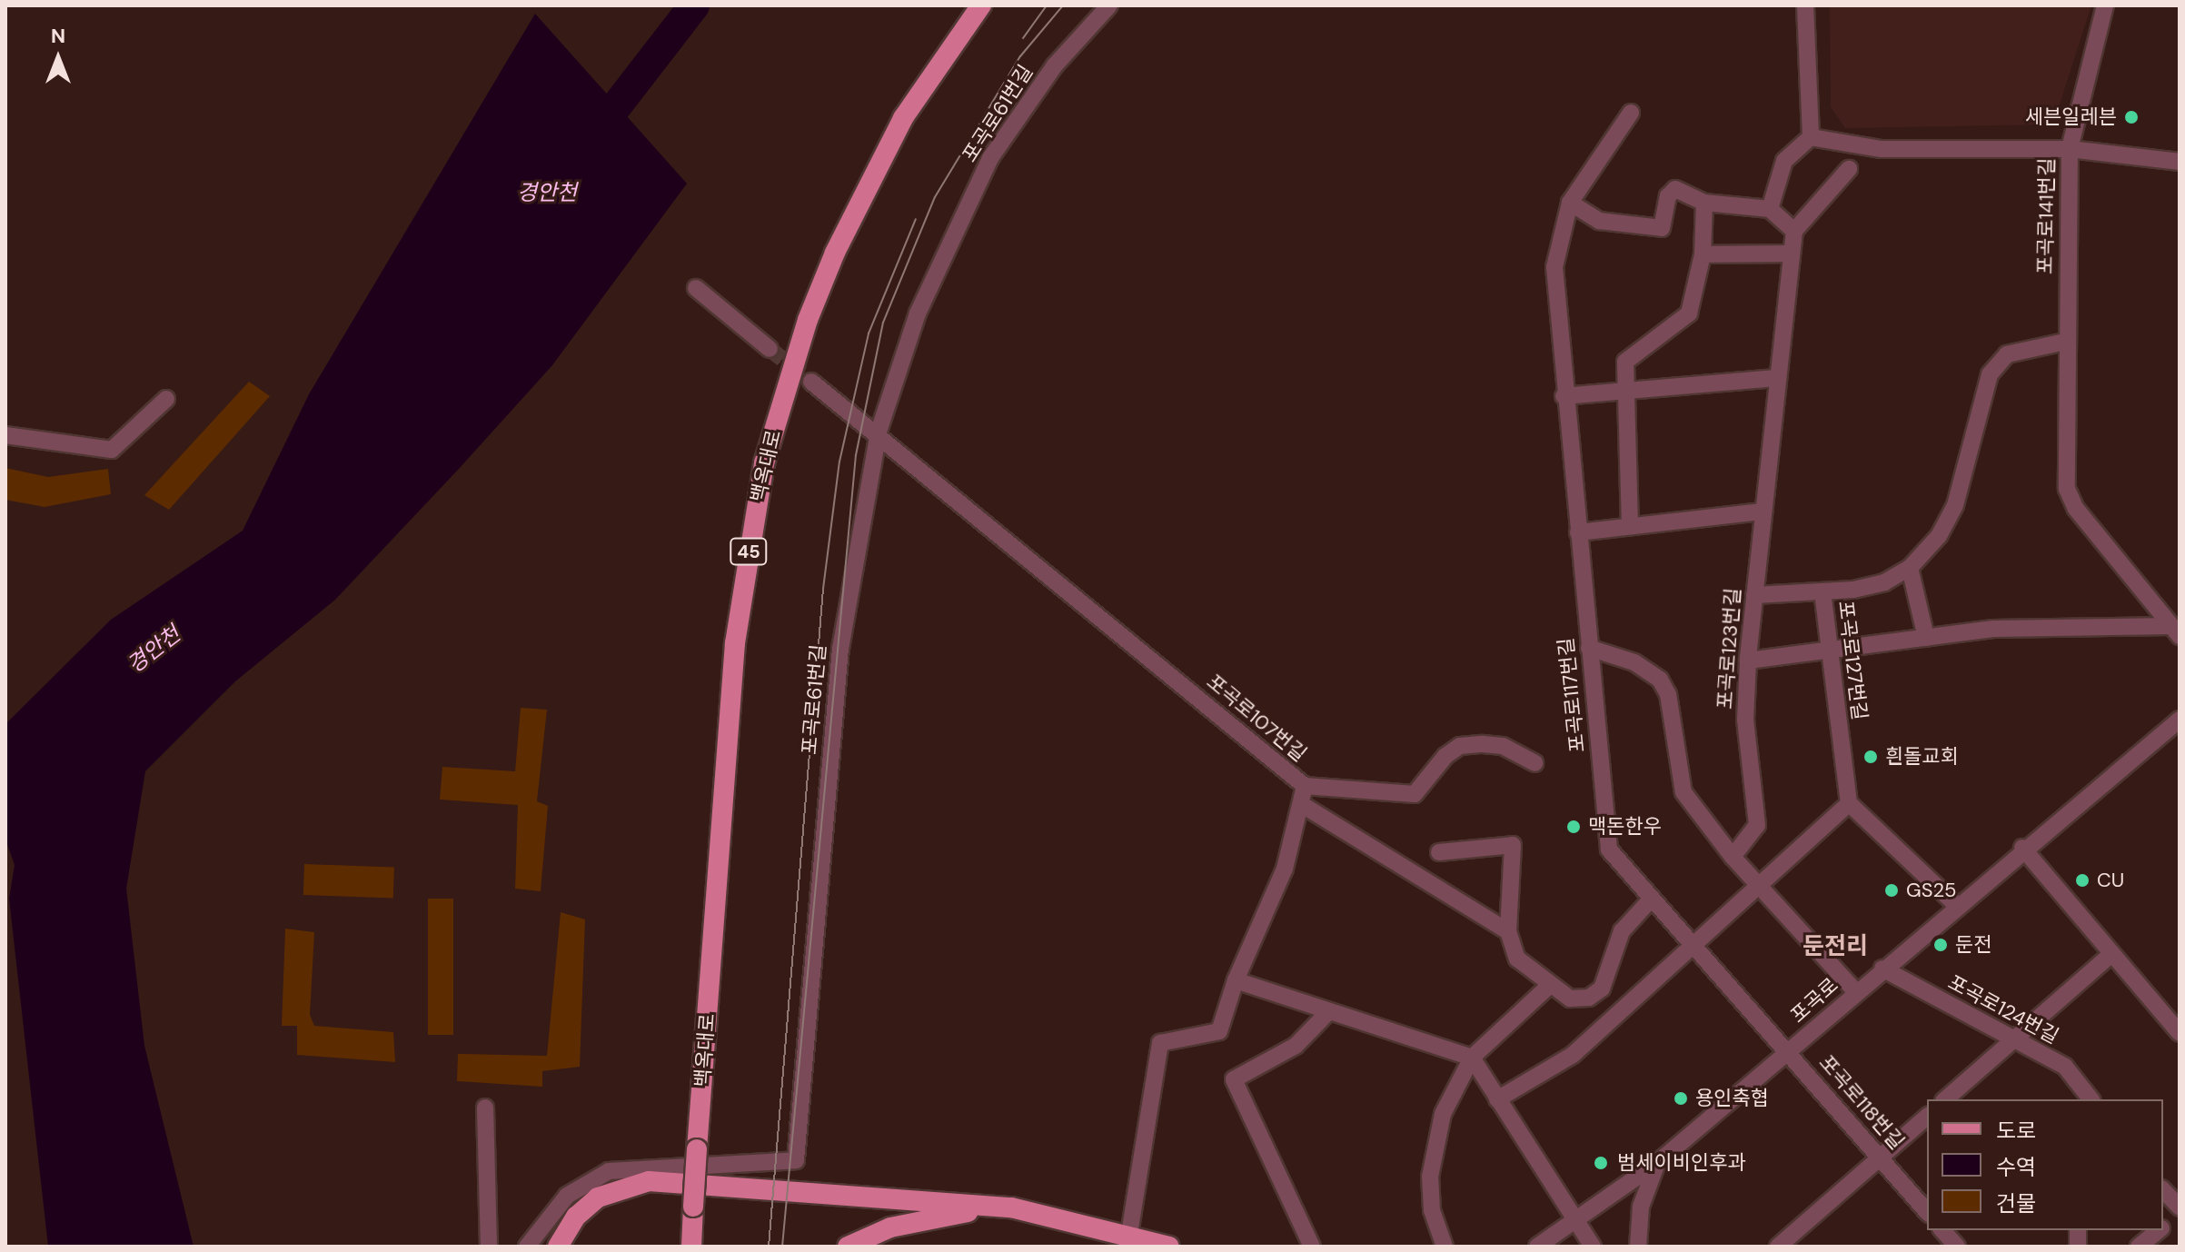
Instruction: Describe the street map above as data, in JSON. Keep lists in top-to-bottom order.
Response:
{
  "streets": {
    "main road": ["백옥대로", "45"],
    "street": [
      "포곡로61번길",
      "포곡로141번길",
      "포곡로123번길",
      "포곡로127번길",
      "포곡로117번길",
      "포곡로107번길",
      "포곡로",
      "포곡로124번길",
      "포곡로118번길"
    ]
  },
  "crossings": [
    ["포곡로61번길", "포곡로107번길"],
    ["포곡로117번길", "포곡로"],
    ["포곡로117번길", "포곡로118번길"],
    ["포곡로", "포곡로124번길"],
    ["포곡로", "포곡로118번길"]
  ],
  "districts": ["둔전리"],
  "water": ["경안천"],
  "places": [
    "세븐일레븐",
    "흰돌교회",
    "맥돈한우",
    "CU",
    "GS25",
    "둔전",
    "용인축협",
    "범세이비인후과"
  ],
  "legend": ["도로", "수역", "건물"],
  "north": "top"
}
